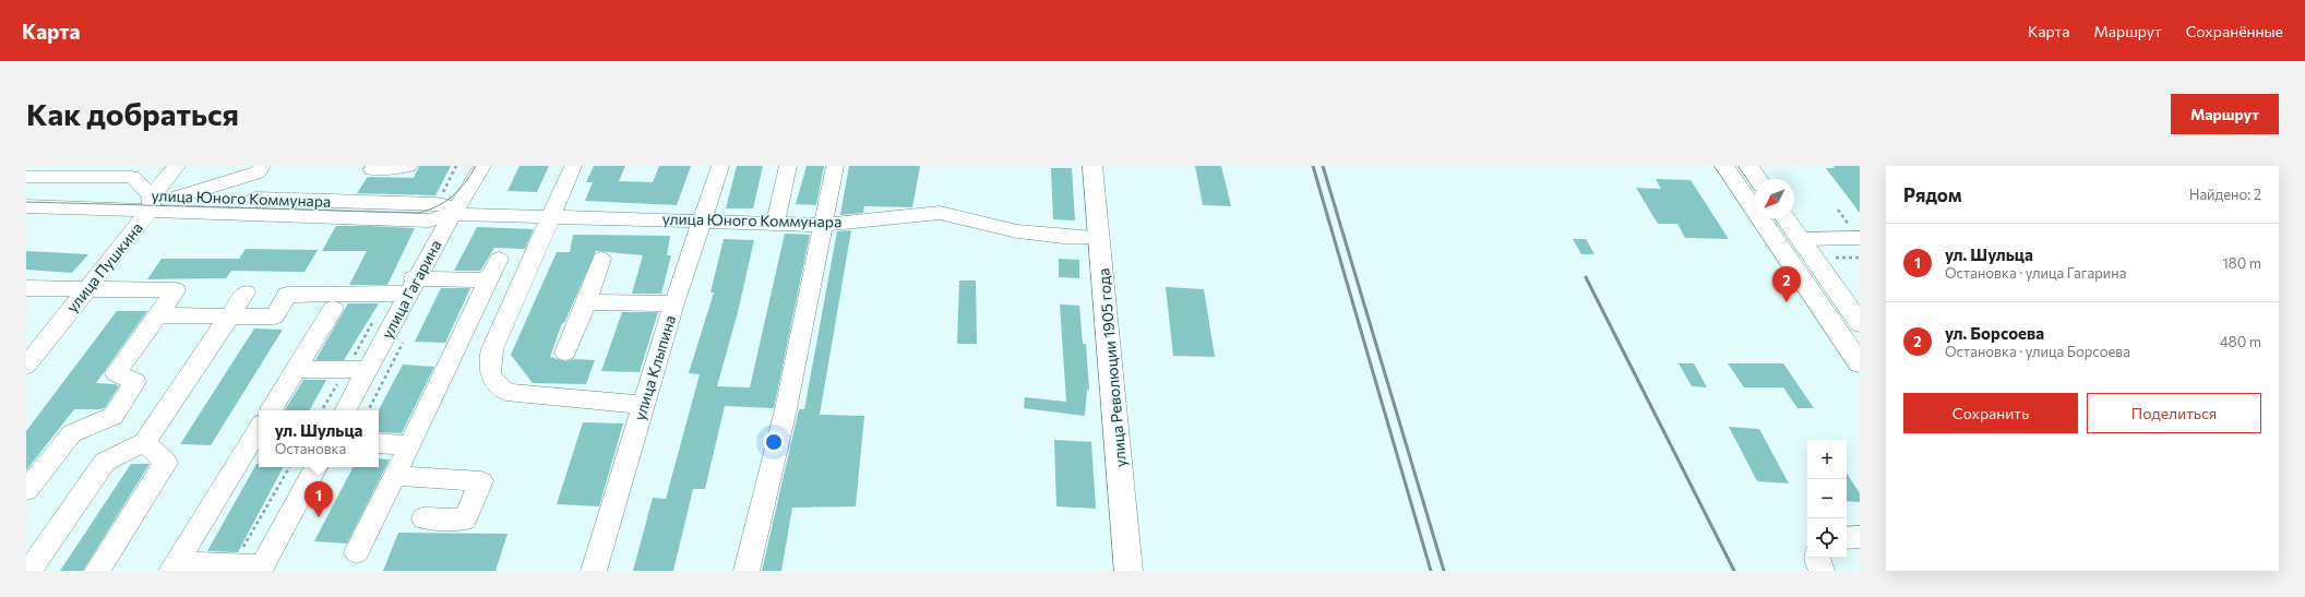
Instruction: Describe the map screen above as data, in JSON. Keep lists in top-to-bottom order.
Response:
{
  "streets": {
    "main road": ["улица Революции 1905 года"],
    "street": [
      "улица Юного Коммунара",
      "улица Пушкина",
      "улица Гагарина",
      "улица Клыпина"
    ]
  },
  "crossings": [
    ["улица Юного Коммунара", "улица Пушкина"],
    ["улица Юного Коммунара", "улица Гагарина"],
    ["улица Юного Коммунара", "улица Клыпина"],
    ["улица Юного Коммунара", "улица Революции 1905 года"]
  ],
  "north": "bottom left",
  "page": {
    "header": "Карта",
    "nav": ["Карта", "Маршрут", "Сохранённые"],
    "buttons": [
      "Маршрут",
      ["Сохранить", "Поделиться"]
    ],
    "title": "Как добраться",
    "heading": ["Рядом", "Найдено: 2"],
    "list": [
      {
        "mark": "1",
        "name": "ул. Шульца",
        "note": "Остановка · улица Гагарина",
        "value": "180 m"
      },
      {
        "mark": "2",
        "name": "ул. Борсоева",
        "note": "Остановка · улица Борсоева",
        "value": "480 m"
      }
    ],
    "pins": ["2", "1"],
    "popup": ["ул. Шульца", "Остановка"],
    "map_buttons": ["+", "−"]
  }
}
